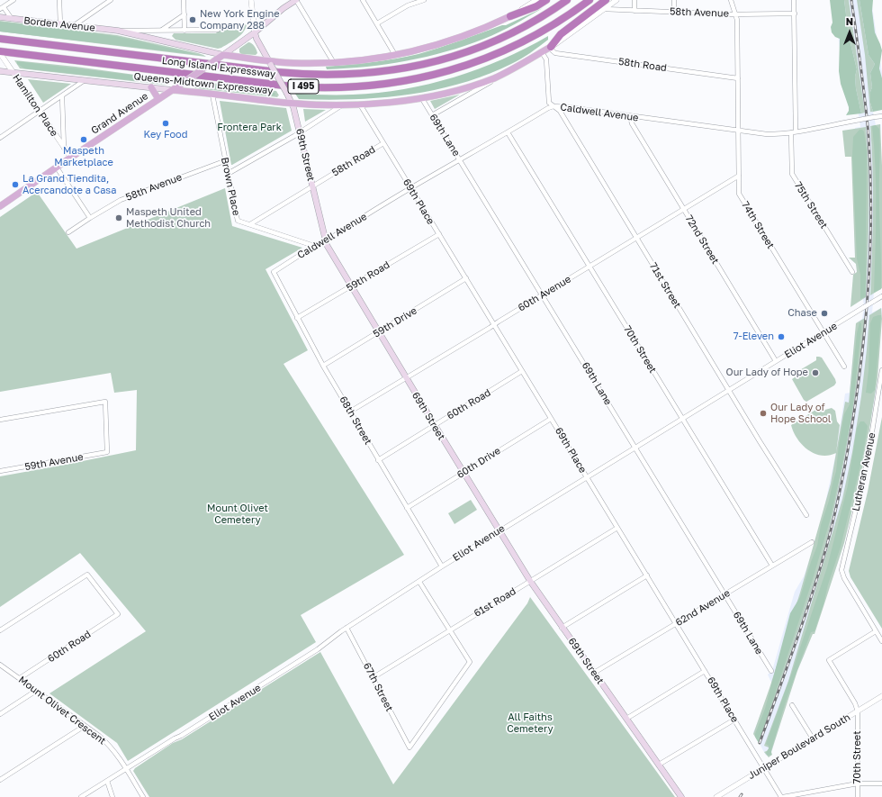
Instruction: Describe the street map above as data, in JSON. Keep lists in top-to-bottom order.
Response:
{
  "streets": {
    "highway": ["Long Island Expressway", "I 495"],
    "main road": [
      "Borden Avenue",
      "Queens-Midtown Expressway",
      "Grand Avenue",
      "69th Street"
    ],
    "street": [
      "58th Avenue",
      "58th Road",
      "Hamilton Place",
      "Caldwell Avenue",
      "69th Lane",
      "Brown Place",
      "69th Place",
      "75th Street",
      "74th Street",
      "72nd Street",
      "59th Road",
      "71st Street",
      "60th Avenue",
      "59th Drive",
      "Eliot Avenue",
      "70th Street",
      "60th Road",
      "68th Street",
      "59th Avenue",
      "60th Drive",
      "Lutheran Avenue",
      "61st Road",
      "62nd Avenue",
      "67th Street",
      "Mount Olivet Crescent",
      "Juniper Boulevard South"
    ]
  },
  "crossings": [
    ["58th Avenue", "Queens-Midtown Expressway"],
    ["58th Avenue", "Brown Place"],
    ["58th Avenue", "75th Street"],
    ["58th Avenue", "74th Street"],
    ["Borden Avenue", "Grand Avenue"],
    ["58th Road", "Queens-Midtown Expressway"],
    ["58th Road", "69th Street"],
    ["58th Road", "Brown Place"],
    ["58th Road", "69th Place"],
    ["58th Road", "74th Street"],
    ["Long Island Expressway", "Hamilton Place"],
    ["Queens-Midtown Expressway", "Hamilton Place"],
    ["Queens-Midtown Expressway", "Grand Avenue"],
    ["Queens-Midtown Expressway", "69th Lane"],
    ["Queens-Midtown Expressway", "69th Street"],
    ["Queens-Midtown Expressway", "Brown Place"],
    ["Queens-Midtown Expressway", "69th Place"],
    ["Queens-Midtown Expressway", "71st Street"],
    ["Hamilton Place", "Grand Avenue"],
    ["Caldwell Avenue", "69th Lane"],
    ["Caldwell Avenue", "69th Street"],
    ["Caldwell Avenue", "Brown Place"],
    ["Caldwell Avenue", "69th Place"],
    ["Caldwell Avenue", "75th Street"],
    ["Caldwell Avenue", "74th Street"],
    ["Caldwell Avenue", "72nd Street"],
    ["Caldwell Avenue", "71st Street"],
    ["Caldwell Avenue", "70th Street"],
    ["Caldwell Avenue", "68th Street"],
    ["Grand Avenue", "69th Street"],
    ["69th Lane", "60th Avenue"],
    ["69th Lane", "Eliot Avenue"],
    ["69th Lane", "62nd Avenue"],
    ["69th Street", "59th Road"],
    ["69th Street", "60th Avenue"],
    ["69th Street", "59th Drive"],
    ["69th Street", "Eliot Avenue"],
    ["69th Street", "60th Road"],
    ["69th Street", "60th Drive"],
    ["69th Street", "61st Road"],
    ["69th Street", "62nd Avenue"],
    ["69th Place", "59th Road"],
    ["69th Place", "60th Avenue"],
    ["69th Place", "59th Drive"],
    ["69th Place", "Eliot Avenue"],
    ["69th Place", "60th Road"],
    ["69th Place", "60th Drive"],
    ["69th Place", "61st Road"],
    ["69th Place", "62nd Avenue"],
    ["69th Place", "Juniper Boulevard South"],
    ["74th Street", "60th Avenue"],
    ["74th Street", "Eliot Avenue"],
    ["72nd Street", "60th Avenue"],
    ["72nd Street", "Eliot Avenue"],
    ["59th Road", "68th Street"],
    ["71st Street", "60th Avenue"],
    ["71st Street", "Eliot Avenue"],
    ["60th Avenue", "70th Street"],
    ["60th Avenue", "68th Street"],
    ["59th Drive", "68th Street"],
    ["Eliot Avenue", "70th Street"],
    ["Eliot Avenue", "68th Street"],
    ["Eliot Avenue", "67th Street"],
    ["Eliot Avenue", "Mount Olivet Crescent"],
    ["70th Street", "Lutheran Avenue"],
    ["70th Street", "62nd Avenue"],
    ["70th Street", "Juniper Boulevard South"],
    ["60th Road", "68th Street"],
    ["60th Road", "Mount Olivet Crescent"],
    ["68th Street", "60th Drive"],
    ["61st Road", "67th Street"]
  ],
  "parks": ["Frontera Park", "Mount Olivet Cemetery", "All Faiths Cemetery"],
  "places": [
    "New York Engine Company 288",
    "Key Food",
    "Maspeth Marketplace",
    "La Grand Tiendita, Acercandote a Casa",
    "Maspeth United Methodist Church",
    "Chase",
    "7-Eleven",
    "Our Lady of Hope",
    "Our Lady of Hope School"
  ],
  "north": "top"
}
